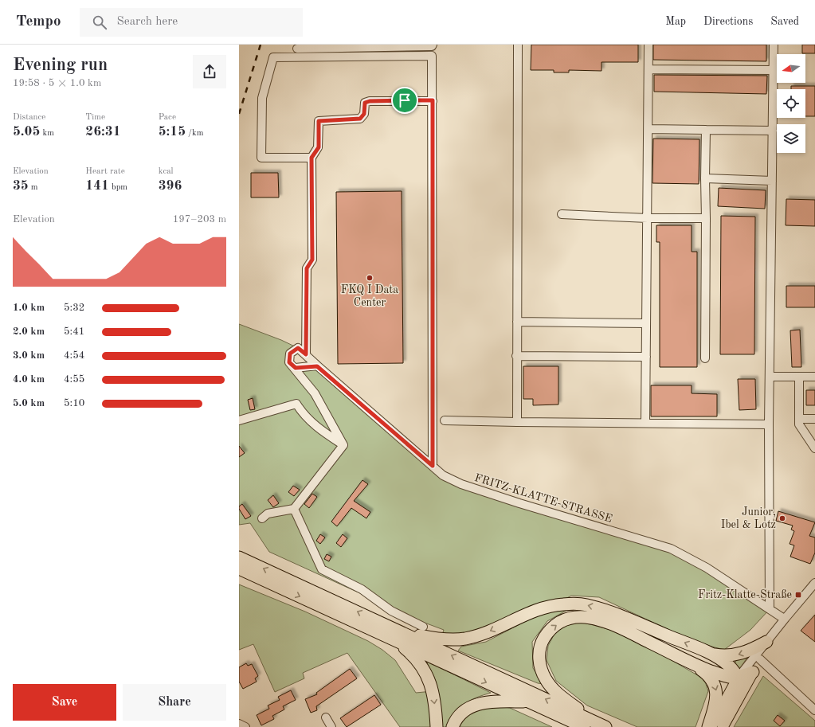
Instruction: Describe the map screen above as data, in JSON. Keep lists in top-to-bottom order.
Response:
{
  "streets": {
    "street": ["FRITZ-KLATTE-STRASSE"]
  },
  "places": {
    "other": ["FKQ I Data Center", "Junior, Ibel & Lotz"],
    "transit": ["Fritz-Klatte-Straße"]
  },
  "north": "left",
  "page": {
    "header": "Tempo",
    "search": "Search here",
    "nav": ["Map", "Directions", "Saved"],
    "heading": ["Evening run", "19:58 · 5 × 1.0 km"],
    "stats": [
      ["Distance", "5.05 km"],
      ["Time", "26:31"],
      ["Pace", "5:15 /km"],
      ["Elevation", "35 m"],
      ["Heart rate", "141 bpm"],
      ["kcal", "396"]
    ],
    "chart": ["Elevation", "197–203 m"],
    "list": [
      {
        "name": "1.0 km",
        "note": "5:32"
      },
      {
        "name": "2.0 km",
        "note": "5:41"
      },
      {
        "name": "3.0 km",
        "note": "4:54"
      },
      {
        "name": "4.0 km",
        "note": "4:55"
      },
      {
        "name": "5.0 km",
        "note": "5:10"
      }
    ],
    "buttons": ["Save", "Share"]
  }
}
